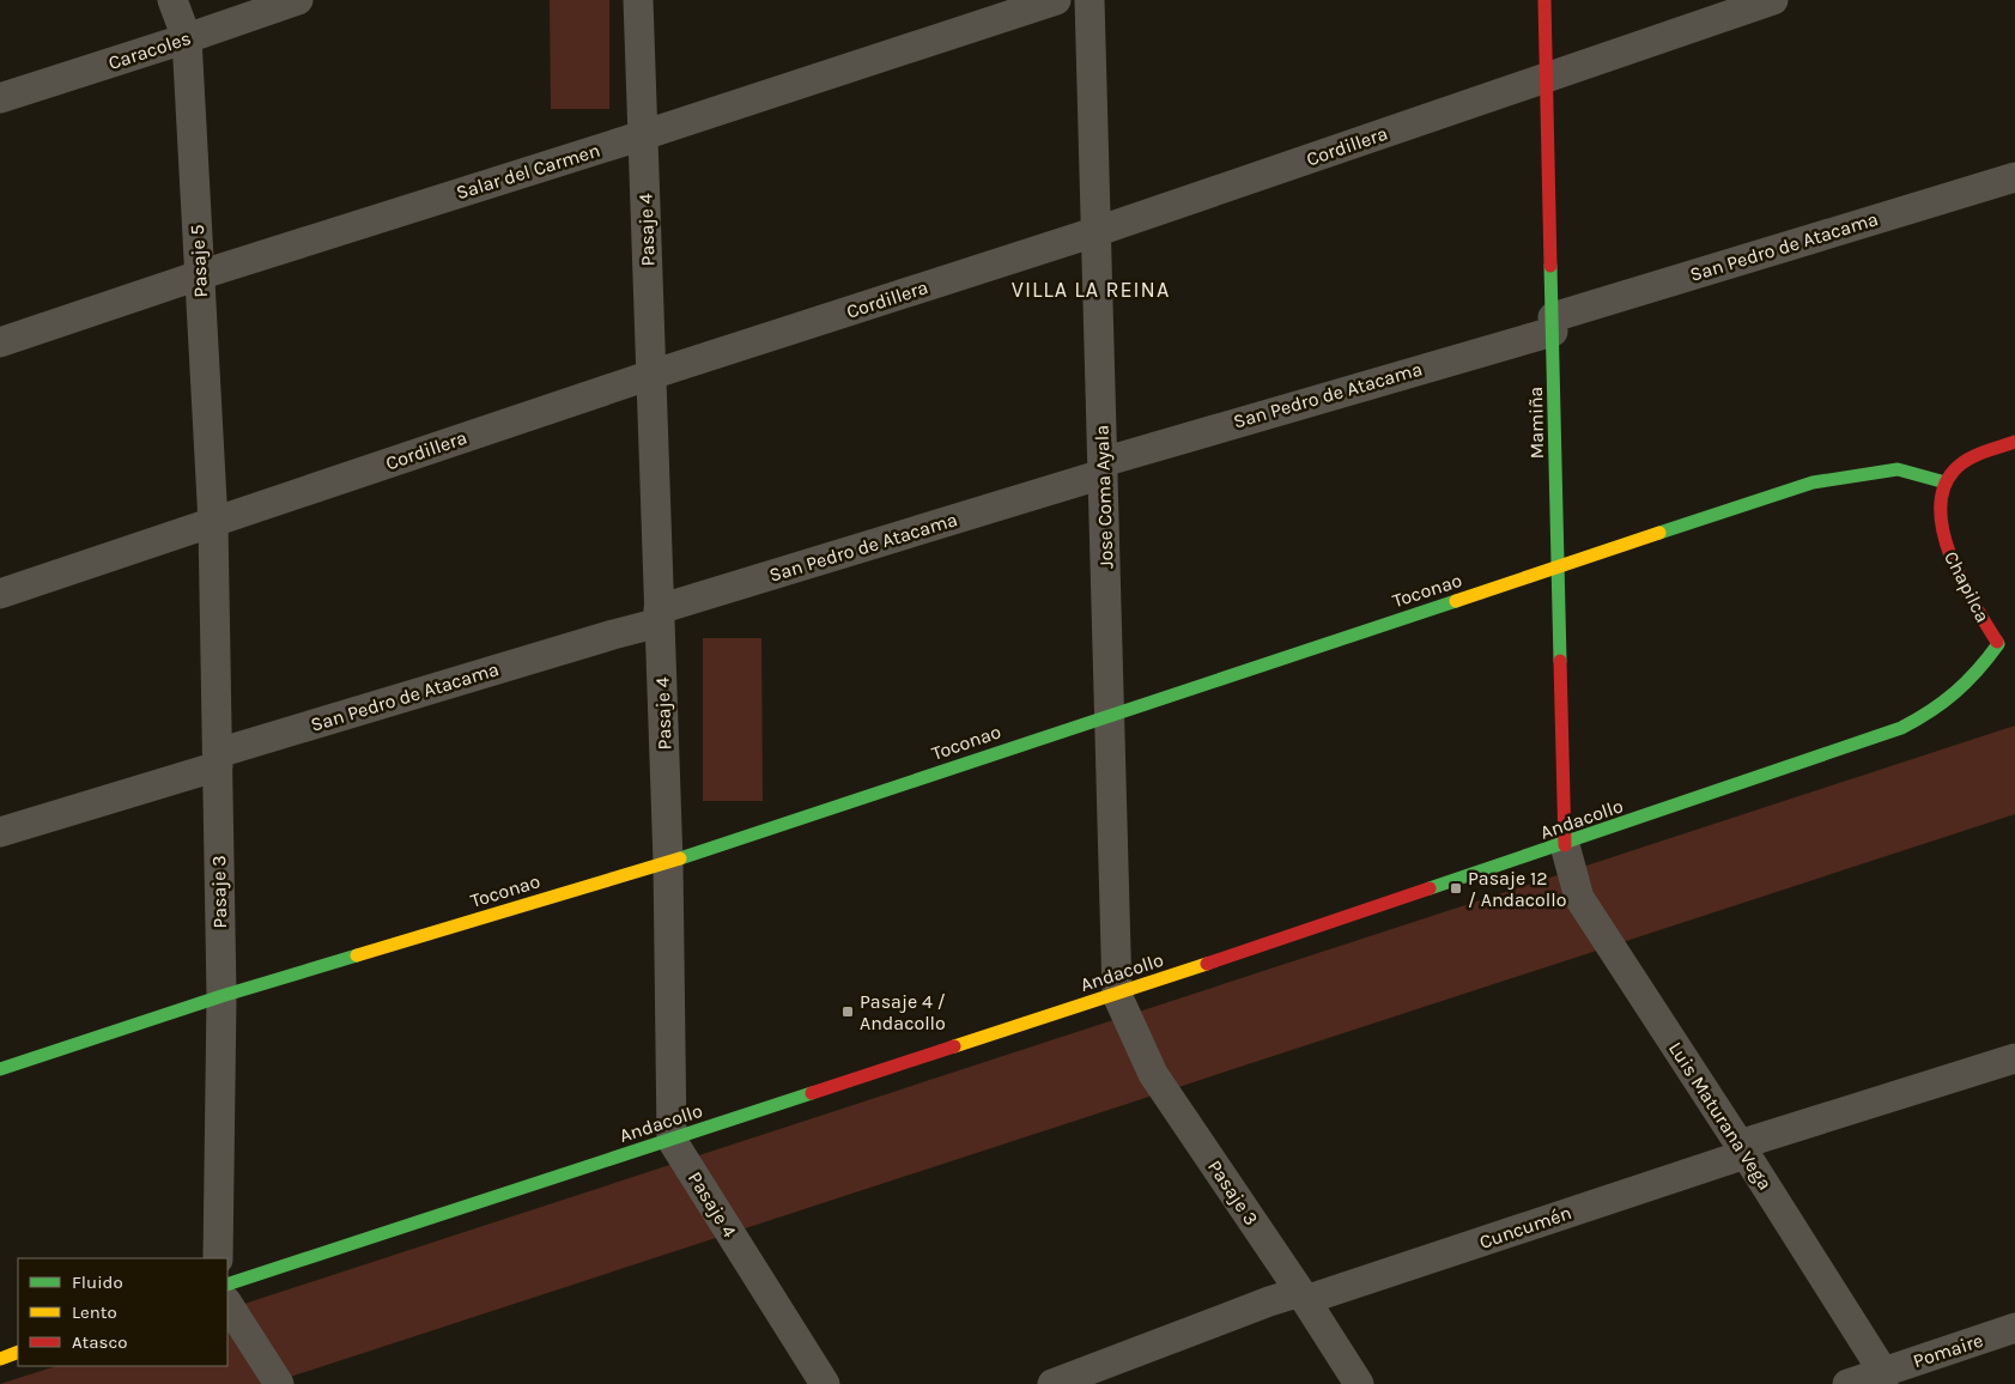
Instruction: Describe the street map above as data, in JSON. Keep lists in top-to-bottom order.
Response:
{
  "streets": {
    "street": [
      "Caracoles",
      "Cordillera",
      "Salar del Carmen",
      "Pasaje 4",
      "San Pedro de Atacama",
      "Pasaje 5",
      "Mamiña",
      "Jose Coma Ayala",
      "Chapilca",
      "Toconao",
      "Andacollo",
      "Pasaje 3",
      "Luis Maturana Vega",
      "Cuncumén",
      "Pomaire"
    ]
  },
  "crossings": [
    ["Caracoles", "Pasaje 5"],
    ["Cordillera", "Pasaje 4"],
    ["Cordillera", "Pasaje 5"],
    ["Cordillera", "Mamiña"],
    ["Cordillera", "Jose Coma Ayala"],
    ["Cordillera", "Pasaje 3"],
    ["Salar del Carmen", "Pasaje 4"],
    ["Salar del Carmen", "Pasaje 5"],
    ["Pasaje 4", "San Pedro de Atacama"],
    ["Pasaje 4", "Toconao"],
    ["Pasaje 4", "Andacollo"],
    ["San Pedro de Atacama", "Mamiña"],
    ["San Pedro de Atacama", "Jose Coma Ayala"],
    ["San Pedro de Atacama", "Pasaje 3"],
    ["Pasaje 5", "Pasaje 3"],
    ["Mamiña", "Toconao"],
    ["Mamiña", "Andacollo"],
    ["Mamiña", "Luis Maturana Vega"],
    ["Jose Coma Ayala", "Toconao"],
    ["Jose Coma Ayala", "Andacollo"],
    ["Jose Coma Ayala", "Pasaje 3"],
    ["Chapilca", "Toconao"],
    ["Chapilca", "Andacollo"],
    ["Toconao", "Pasaje 3"],
    ["Andacollo", "Pasaje 3"],
    ["Andacollo", "Luis Maturana Vega"],
    ["Pasaje 3", "Cuncumén"],
    ["Luis Maturana Vega", "Cuncumén"],
    ["Luis Maturana Vega", "Pomaire"]
  ],
  "districts": ["VILLA LA REINA"],
  "places": {
    "transit": ["Pasaje 12 / Andacollo", "Pasaje 4 / Andacollo"]
  },
  "legend": ["Fluido", "Lento", "Atasco"]
}
